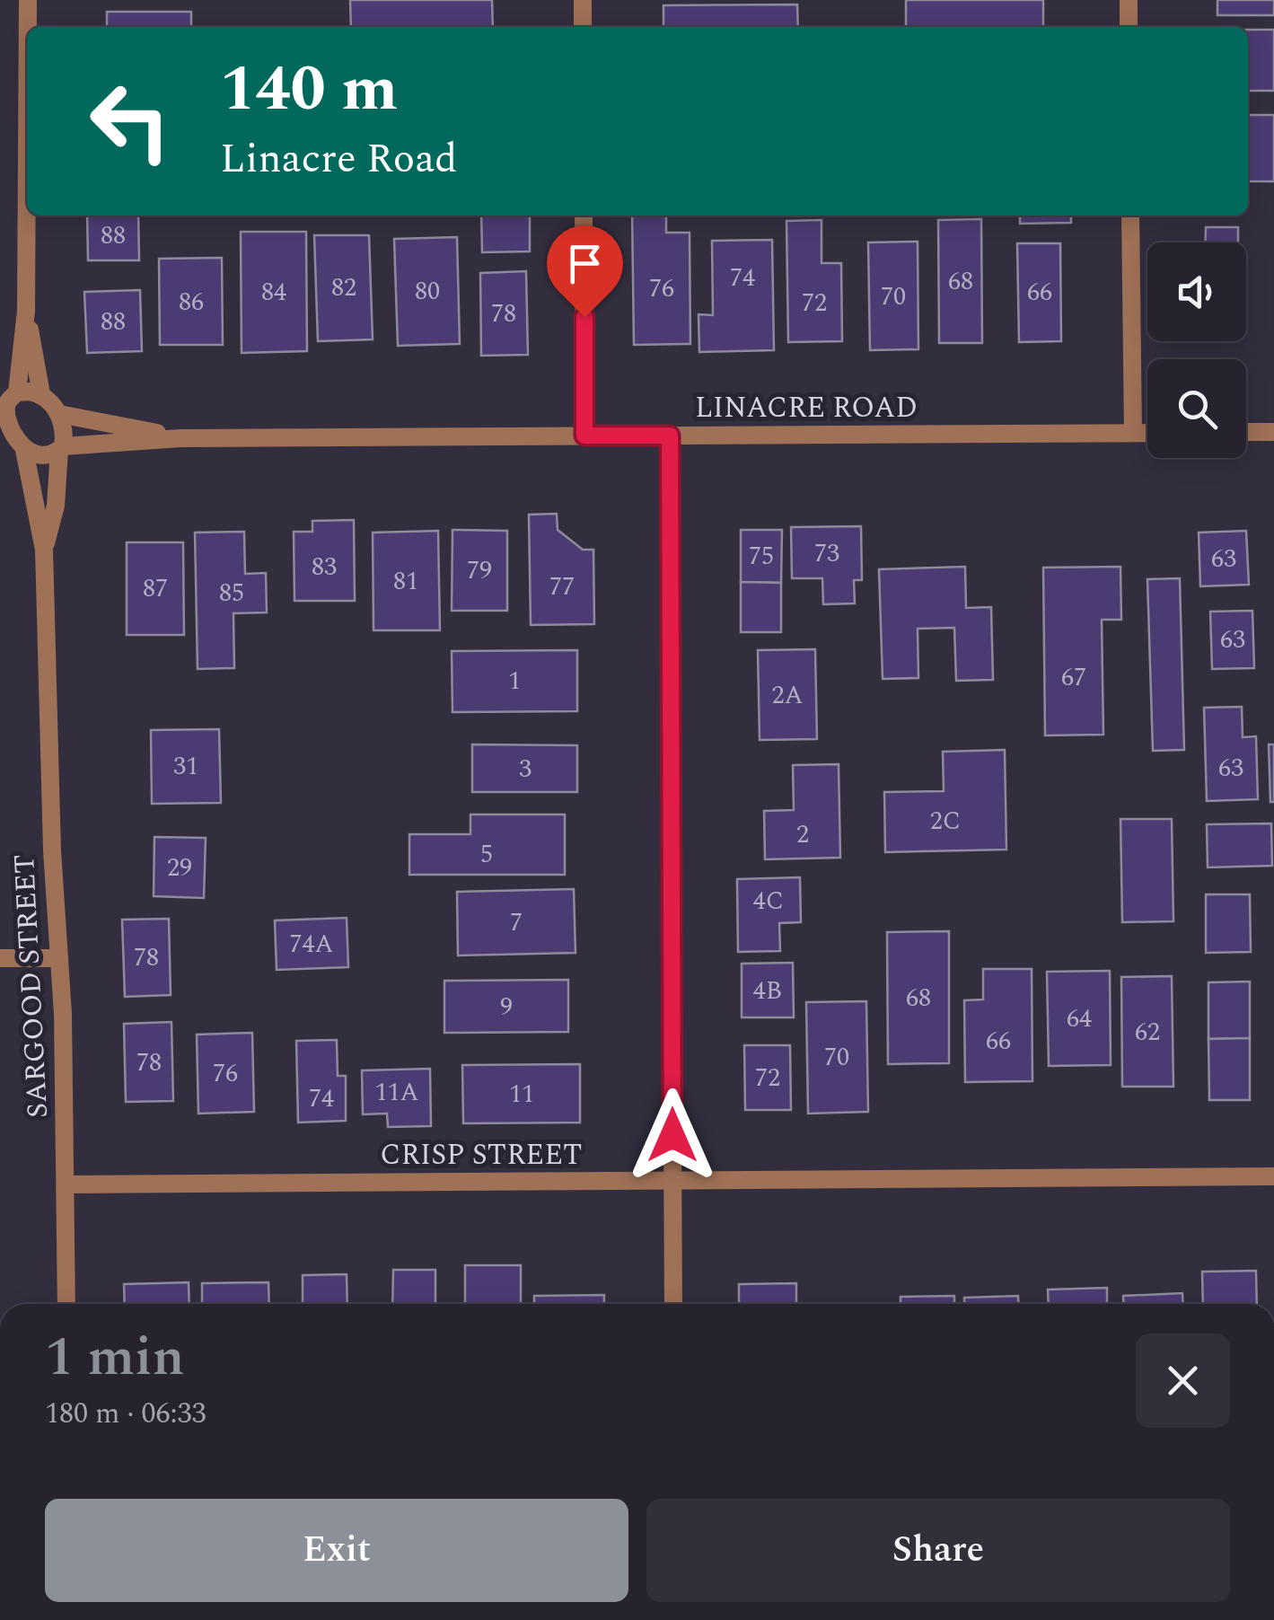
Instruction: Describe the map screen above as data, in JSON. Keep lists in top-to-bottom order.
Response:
{
  "streets": {
    "street": ["LINACRE ROAD", "SARGOOD STREET", "CRISP STREET"]
  },
  "crossings": [
    ["LINACRE ROAD", "SARGOOD STREET"],
    ["SARGOOD STREET", "CRISP STREET"]
  ],
  "house_numbers": [
    "88",
    "74",
    "68",
    "82",
    "76",
    "80",
    "84",
    "66",
    "70",
    "86",
    "72",
    "78",
    "88",
    "73",
    "75",
    "63",
    "83",
    "79",
    "81",
    "77",
    "87",
    "85",
    "63",
    "67",
    "1",
    "2A",
    "31",
    "63",
    "3",
    "2C",
    "2",
    "5",
    "29",
    "4C",
    "7",
    "74A",
    "78",
    "4B",
    "68",
    "9",
    "64",
    "62",
    "66",
    "70",
    "78",
    "76",
    "72",
    "11A",
    "11",
    "74"
  ],
  "page": {
    "turn": ["140 m", "Linacre Road"],
    "heading": ["1 min", "180 m · 06:33"],
    "buttons": ["Exit", "Share"]
  }
}
